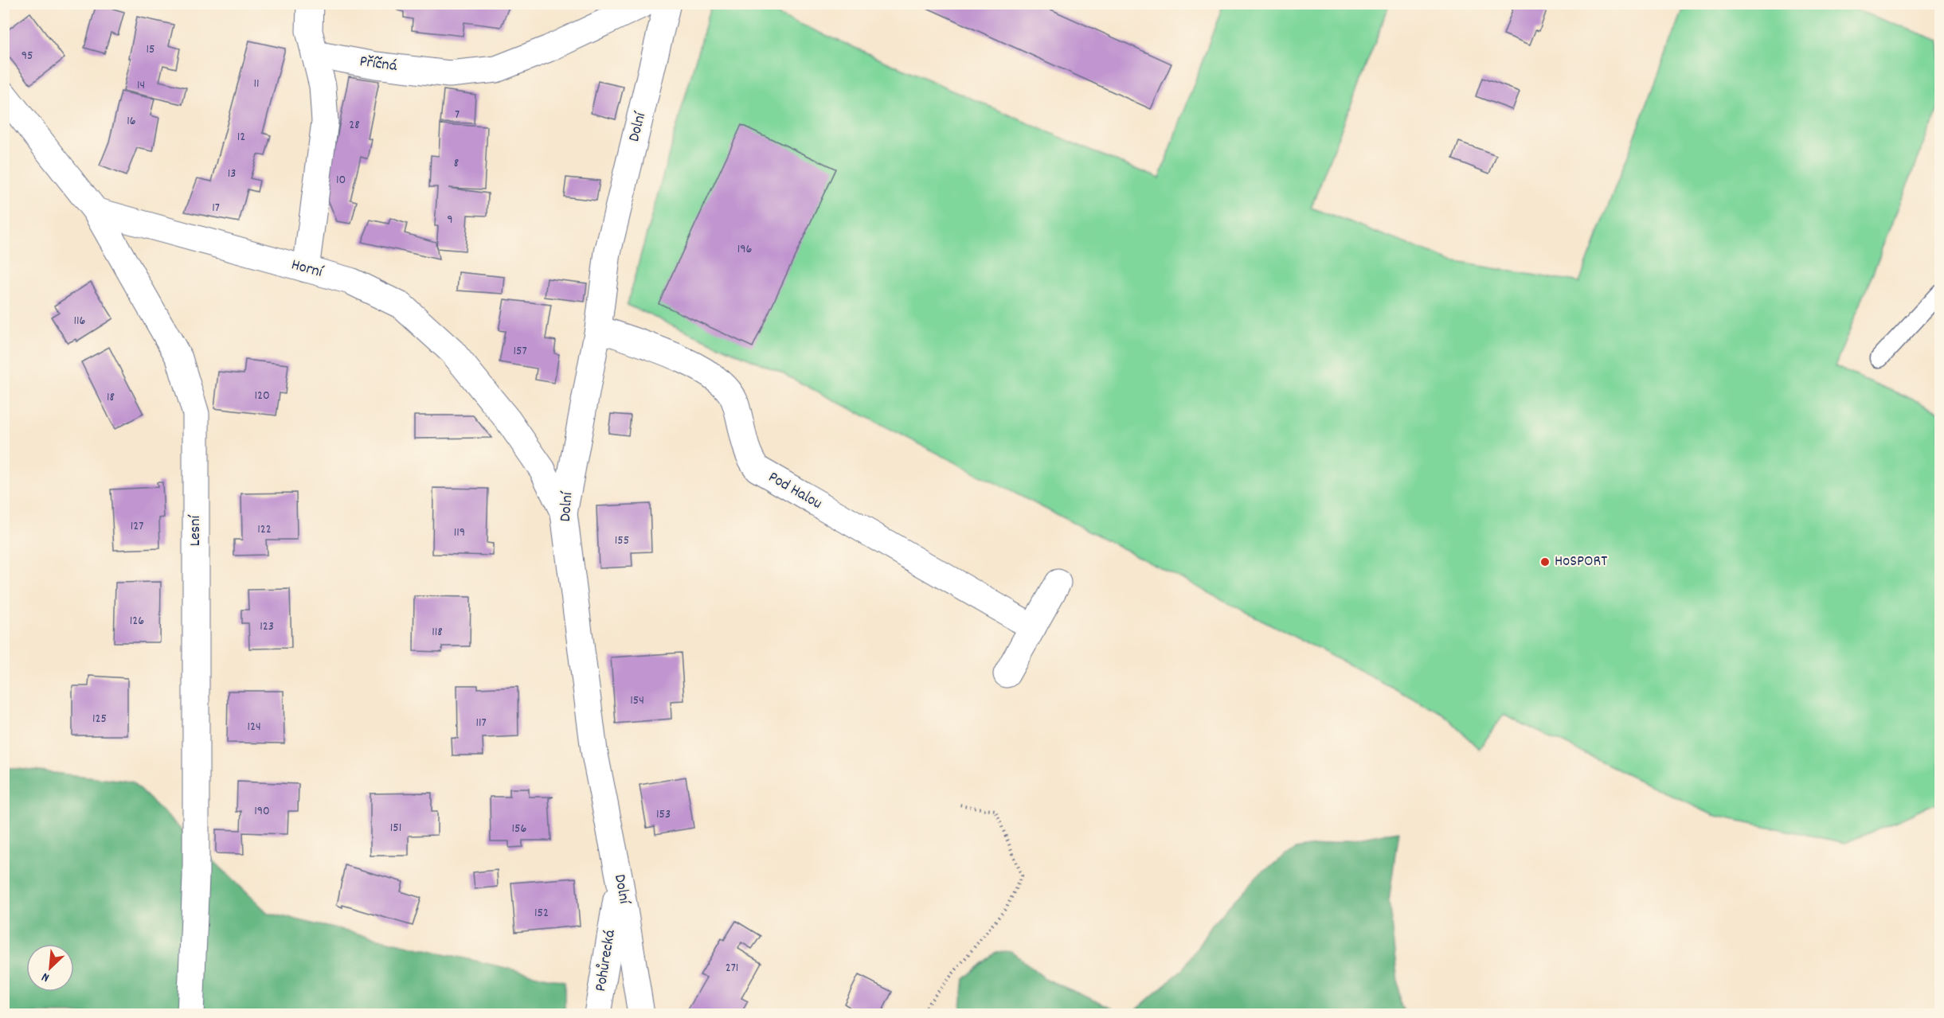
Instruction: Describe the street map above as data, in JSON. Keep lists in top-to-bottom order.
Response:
{
  "streets": {
    "street": [
      "Příčná",
      "Dolní",
      "Horní",
      "Pod Halou",
      "Lesní",
      "Pohůrecká"
    ]
  },
  "crossings": [
    ["Dolní", "Horní"],
    ["Dolní", "Pod Halou"],
    ["Dolní", "Pohůrecká"],
    ["Horní", "Lesní"]
  ],
  "places": ["HoSPORT"],
  "house_numbers": [
    "15",
    "95",
    "11",
    "14",
    "7",
    "16",
    "28",
    "12",
    "8",
    "13",
    "10",
    "17",
    "9",
    "196",
    "116",
    "157",
    "120",
    "18",
    "127",
    "122",
    "119",
    "155",
    "126",
    "123",
    "118",
    "154",
    "125",
    "117",
    "124",
    "190",
    "153",
    "151",
    "156",
    "152",
    "271"
  ],
  "north": "bottom left"
}
